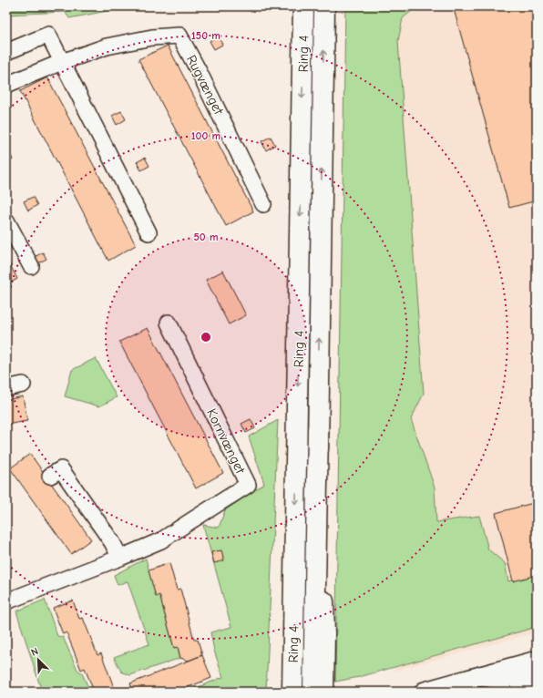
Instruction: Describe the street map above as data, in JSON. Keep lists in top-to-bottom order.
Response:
{
  "streets": {
    "main road": ["Ring 4"],
    "street": ["Rugvænget", "Kornvænget"]
  },
  "north": "top left",
  "rings": ["150 m", "100 m", "50 m"]
}
